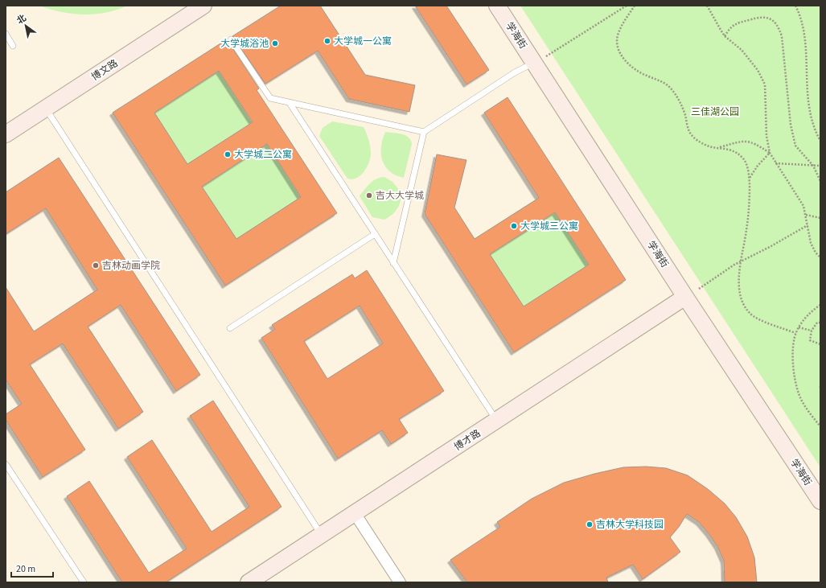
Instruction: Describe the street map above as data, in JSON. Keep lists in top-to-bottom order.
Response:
{
  "streets": {
    "street": ["学海街", "博文路", "博才路"]
  },
  "crossings": [
    ["学海街", "博才路"]
  ],
  "parks": ["三佳湖公园"],
  "places": [
    "大学城一公寓",
    "大学城浴池",
    "大学城二公寓",
    "吉大大学城",
    "大学城三公寓",
    "吉林动画学院",
    "吉林大学科技园"
  ],
  "scale_bar": "20 m",
  "north": "top left"
}
